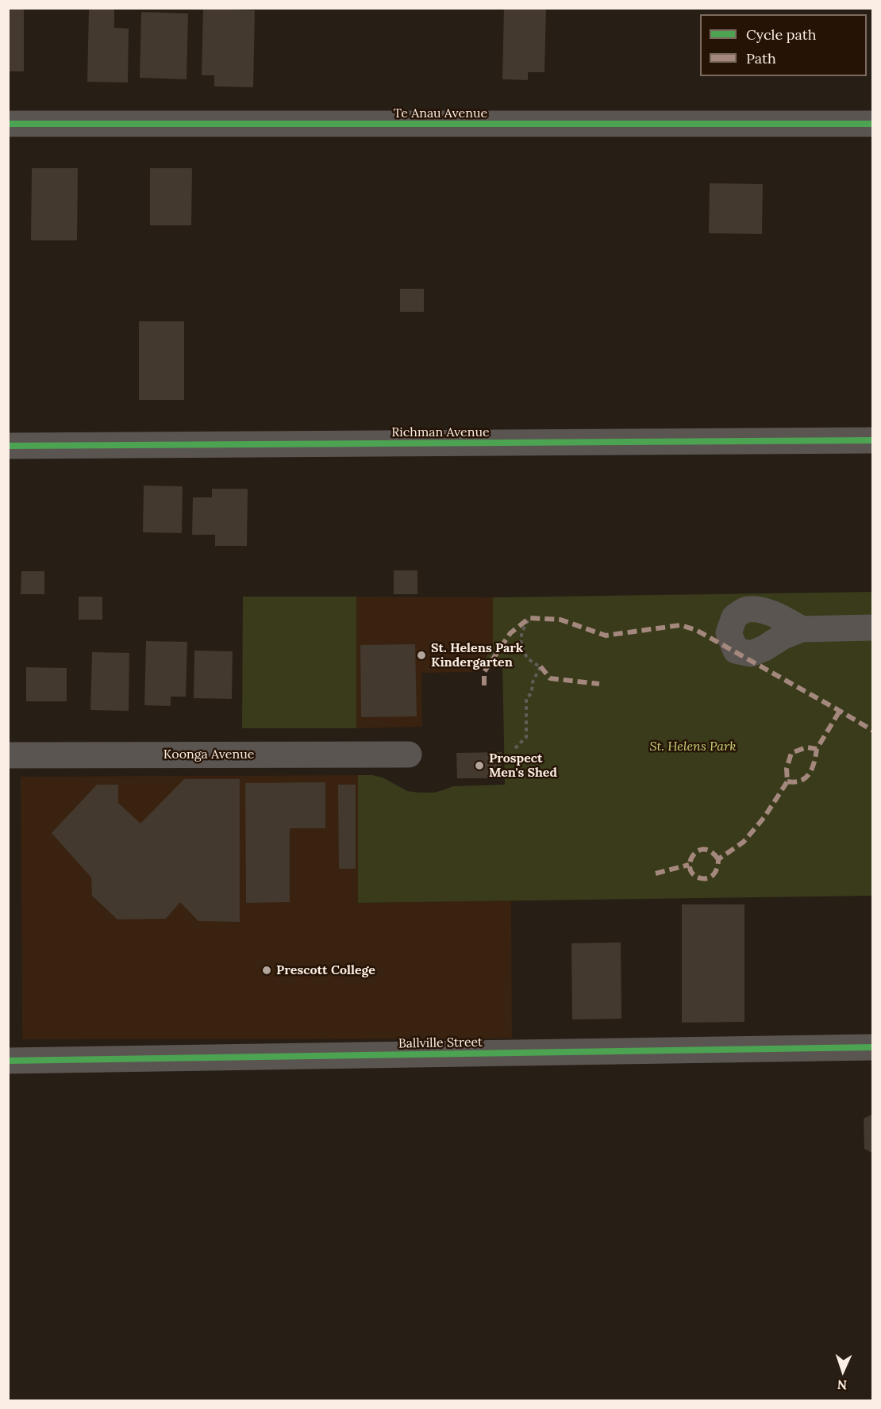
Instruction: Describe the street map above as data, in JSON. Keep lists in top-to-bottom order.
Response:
{
  "streets": {
    "street": [
      "Te Anau Avenue",
      "Richman Avenue",
      "Koonga Avenue",
      "Ballville Street"
    ]
  },
  "parks": ["St. Helens Park"],
  "places": ["St. Helens Park Kindergarten", "Prospect Men's Shed", "Prescott College"],
  "legend": ["Cycle path", "Path"],
  "north": "bottom"
}
